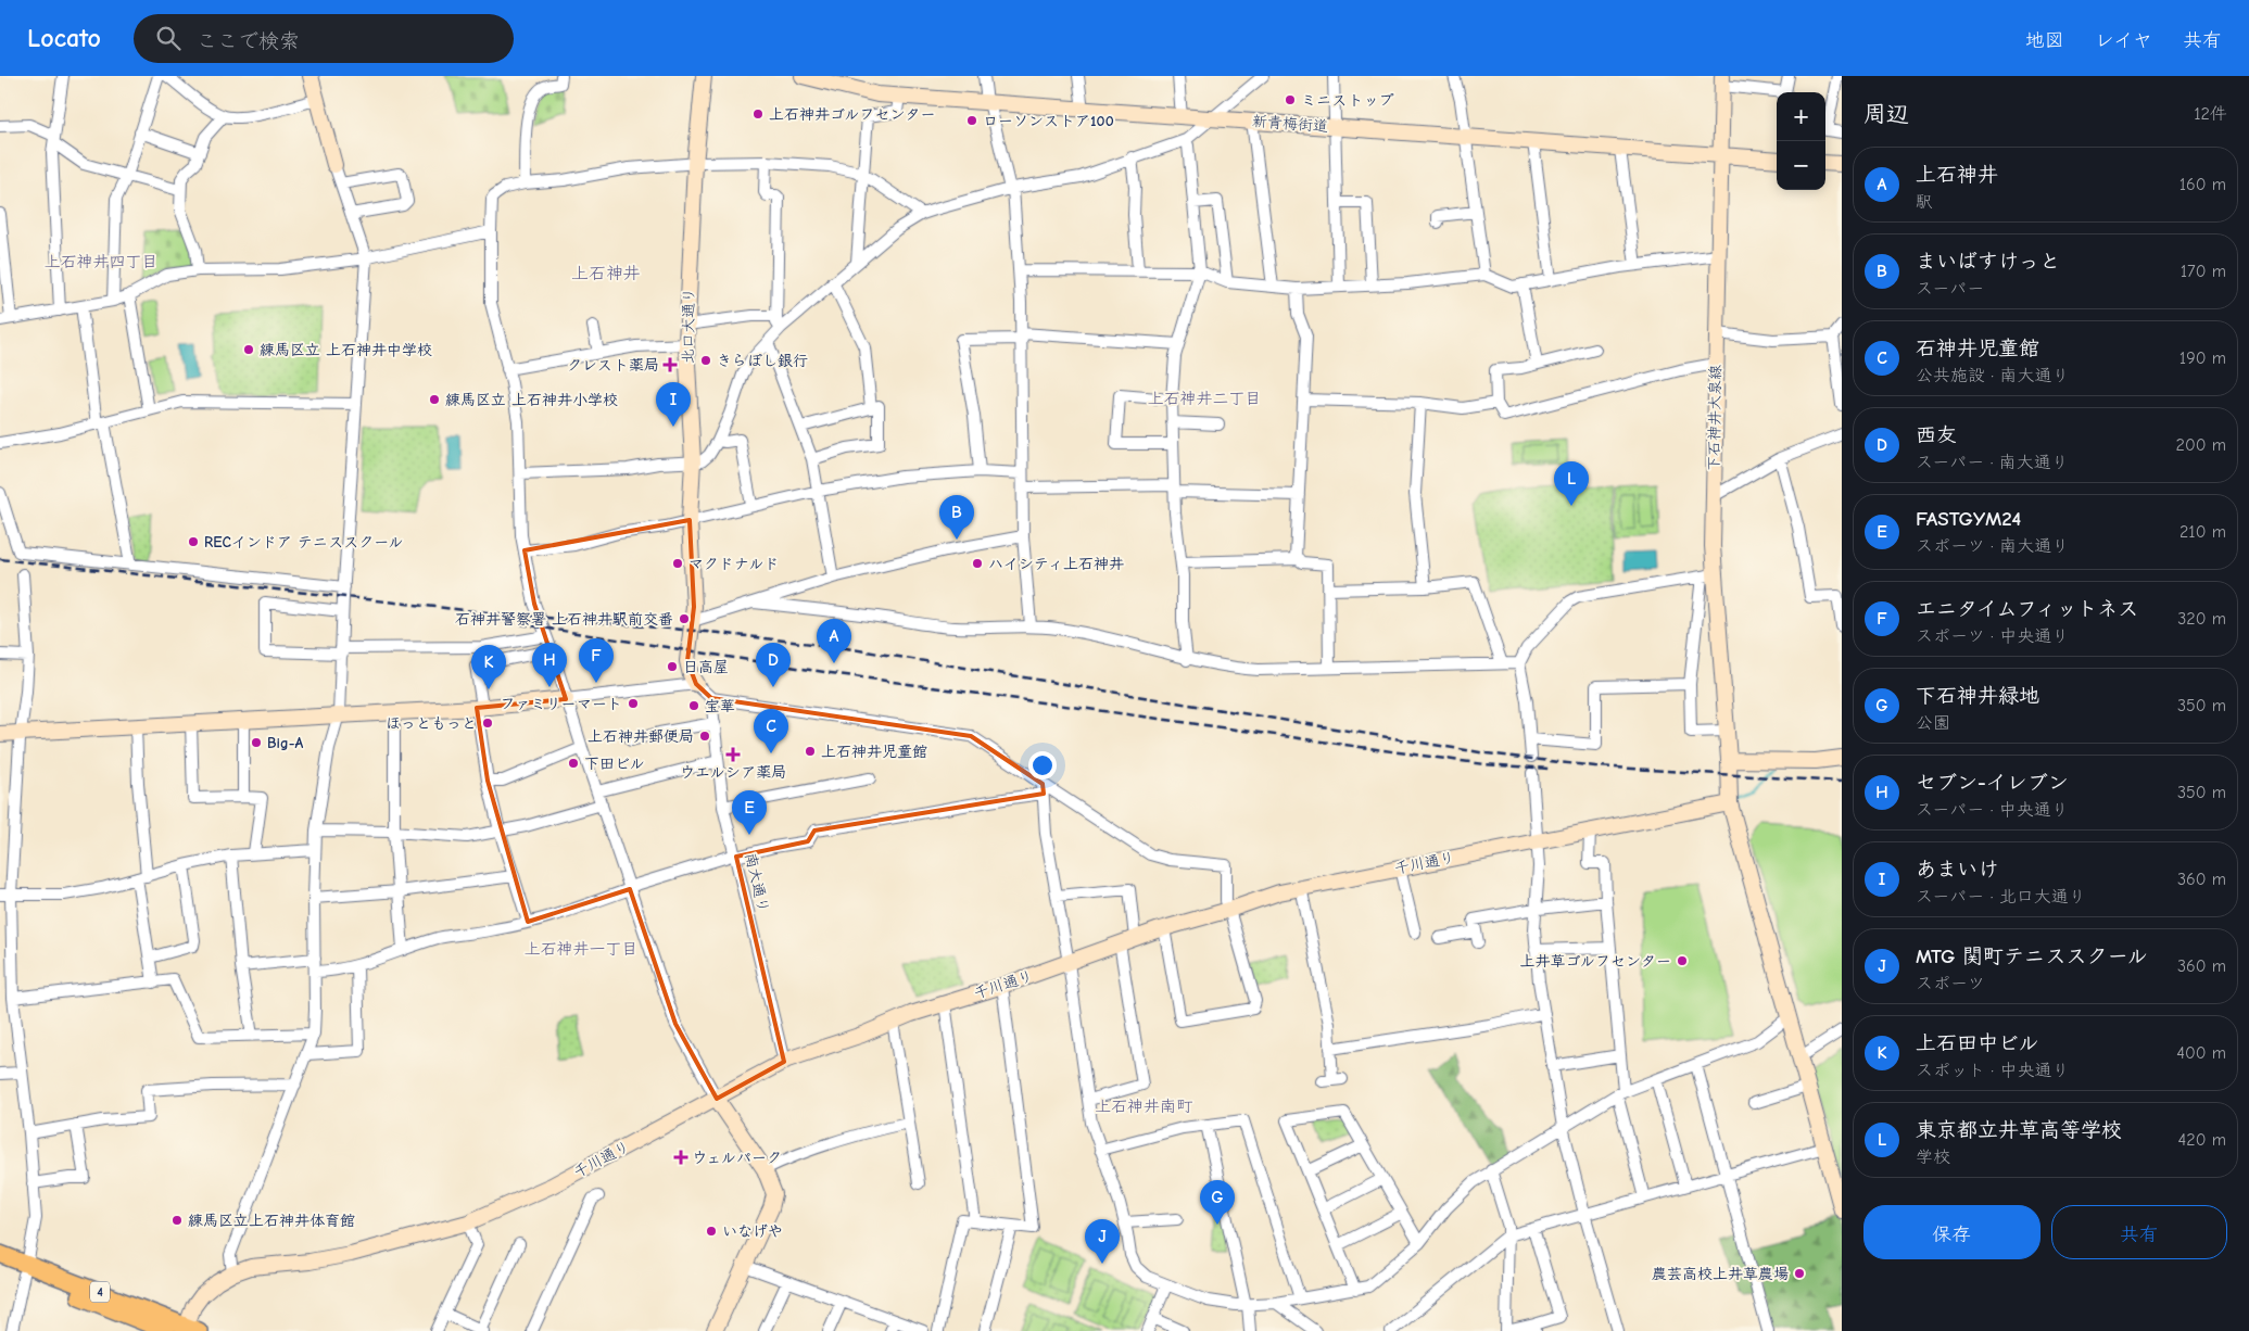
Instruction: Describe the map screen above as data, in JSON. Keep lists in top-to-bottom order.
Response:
{
  "streets": {
    "main road": [
      "新青梅街道",
      "北口大通り",
      "下石神井大泉線",
      "千川通り",
      "4"
    ],
    "street": ["南大通り"]
  },
  "crossings": [
    ["新青梅街道", "下石神井大泉線"],
    ["千川通り", "南大通り"],
    ["千川通り", "4"]
  ],
  "districts": [
    "上石神井四丁目",
    "上石神井",
    "上石神井二丁目",
    "上石神井一丁目",
    "上石神井南町"
  ],
  "places": {
    "other": [
      "ミニストップ",
      "上石神井ゴルフセンター",
      "ローソンストア100",
      "練馬区立 上石神井中学校",
      "きらぼし銀行",
      "練馬区立 上石神井小学校",
      "RECインドア テニススクール",
      "マクドナルド",
      "ハイシティ上石神井",
      "石神井警察署 上石神井駅前交番",
      "日高屋",
      "ファミリーマート",
      "宝華",
      "ほっともっと",
      "上石神井郵便局",
      "Big-A",
      "上石神井児童館",
      "下田ビル",
      "上井草ゴルフセンター",
      "練馬区立上石神井体育館",
      "いなげや",
      "農芸高校上井草農場"
    ],
    "health": ["クレスト薬局", "ウエルシア薬局", "ウェルパーク"]
  },
  "page": {
    "header": "Locato",
    "search": "ここで検索",
    "nav": ["地図", "レイヤ", "共有"],
    "heading": ["周辺", "12件"],
    "map_buttons": ["+", "−"],
    "list": [
      {
        "mark": "A",
        "name": "上石神井",
        "note": "駅",
        "value": "160 m"
      },
      {
        "mark": "B",
        "name": "まいばすけっと",
        "note": "スーパー",
        "value": "170 m"
      },
      {
        "mark": "C",
        "name": "石神井児童館",
        "note": "公共施設 · 南大通り",
        "value": "190 m"
      },
      {
        "mark": "D",
        "name": "西友",
        "note": "スーパー · 南大通り",
        "value": "200 m"
      },
      {
        "mark": "E",
        "name": "FASTGYM24",
        "note": "スポーツ · 南大通り",
        "value": "210 m"
      },
      {
        "mark": "F",
        "name": "エニタイムフィットネス",
        "note": "スポーツ · 中央通り",
        "value": "320 m"
      },
      {
        "mark": "G",
        "name": "下石神井緑地",
        "note": "公園",
        "value": "350 m"
      },
      {
        "mark": "H",
        "name": "セブン-イレブン",
        "note": "スーパー · 中央通り",
        "value": "350 m"
      },
      {
        "mark": "I",
        "name": "あまいけ",
        "note": "スーパー · 北口大通り",
        "value": "360 m"
      },
      {
        "mark": "J",
        "name": "MTG 関町テニススクール",
        "note": "スポーツ",
        "value": "360 m"
      },
      {
        "mark": "K",
        "name": "上石田中ビル",
        "note": "スポット · 中央通り",
        "value": "400 m"
      },
      {
        "mark": "L",
        "name": "東京都立井草高等学校",
        "note": "学校",
        "value": "420 m"
      }
    ],
    "pins": [
      "I",
      "L",
      "B",
      "A",
      "F",
      "D",
      "H",
      "K",
      "C",
      "E",
      "G",
      "J"
    ],
    "buttons": ["保存", "共有"]
  }
}
